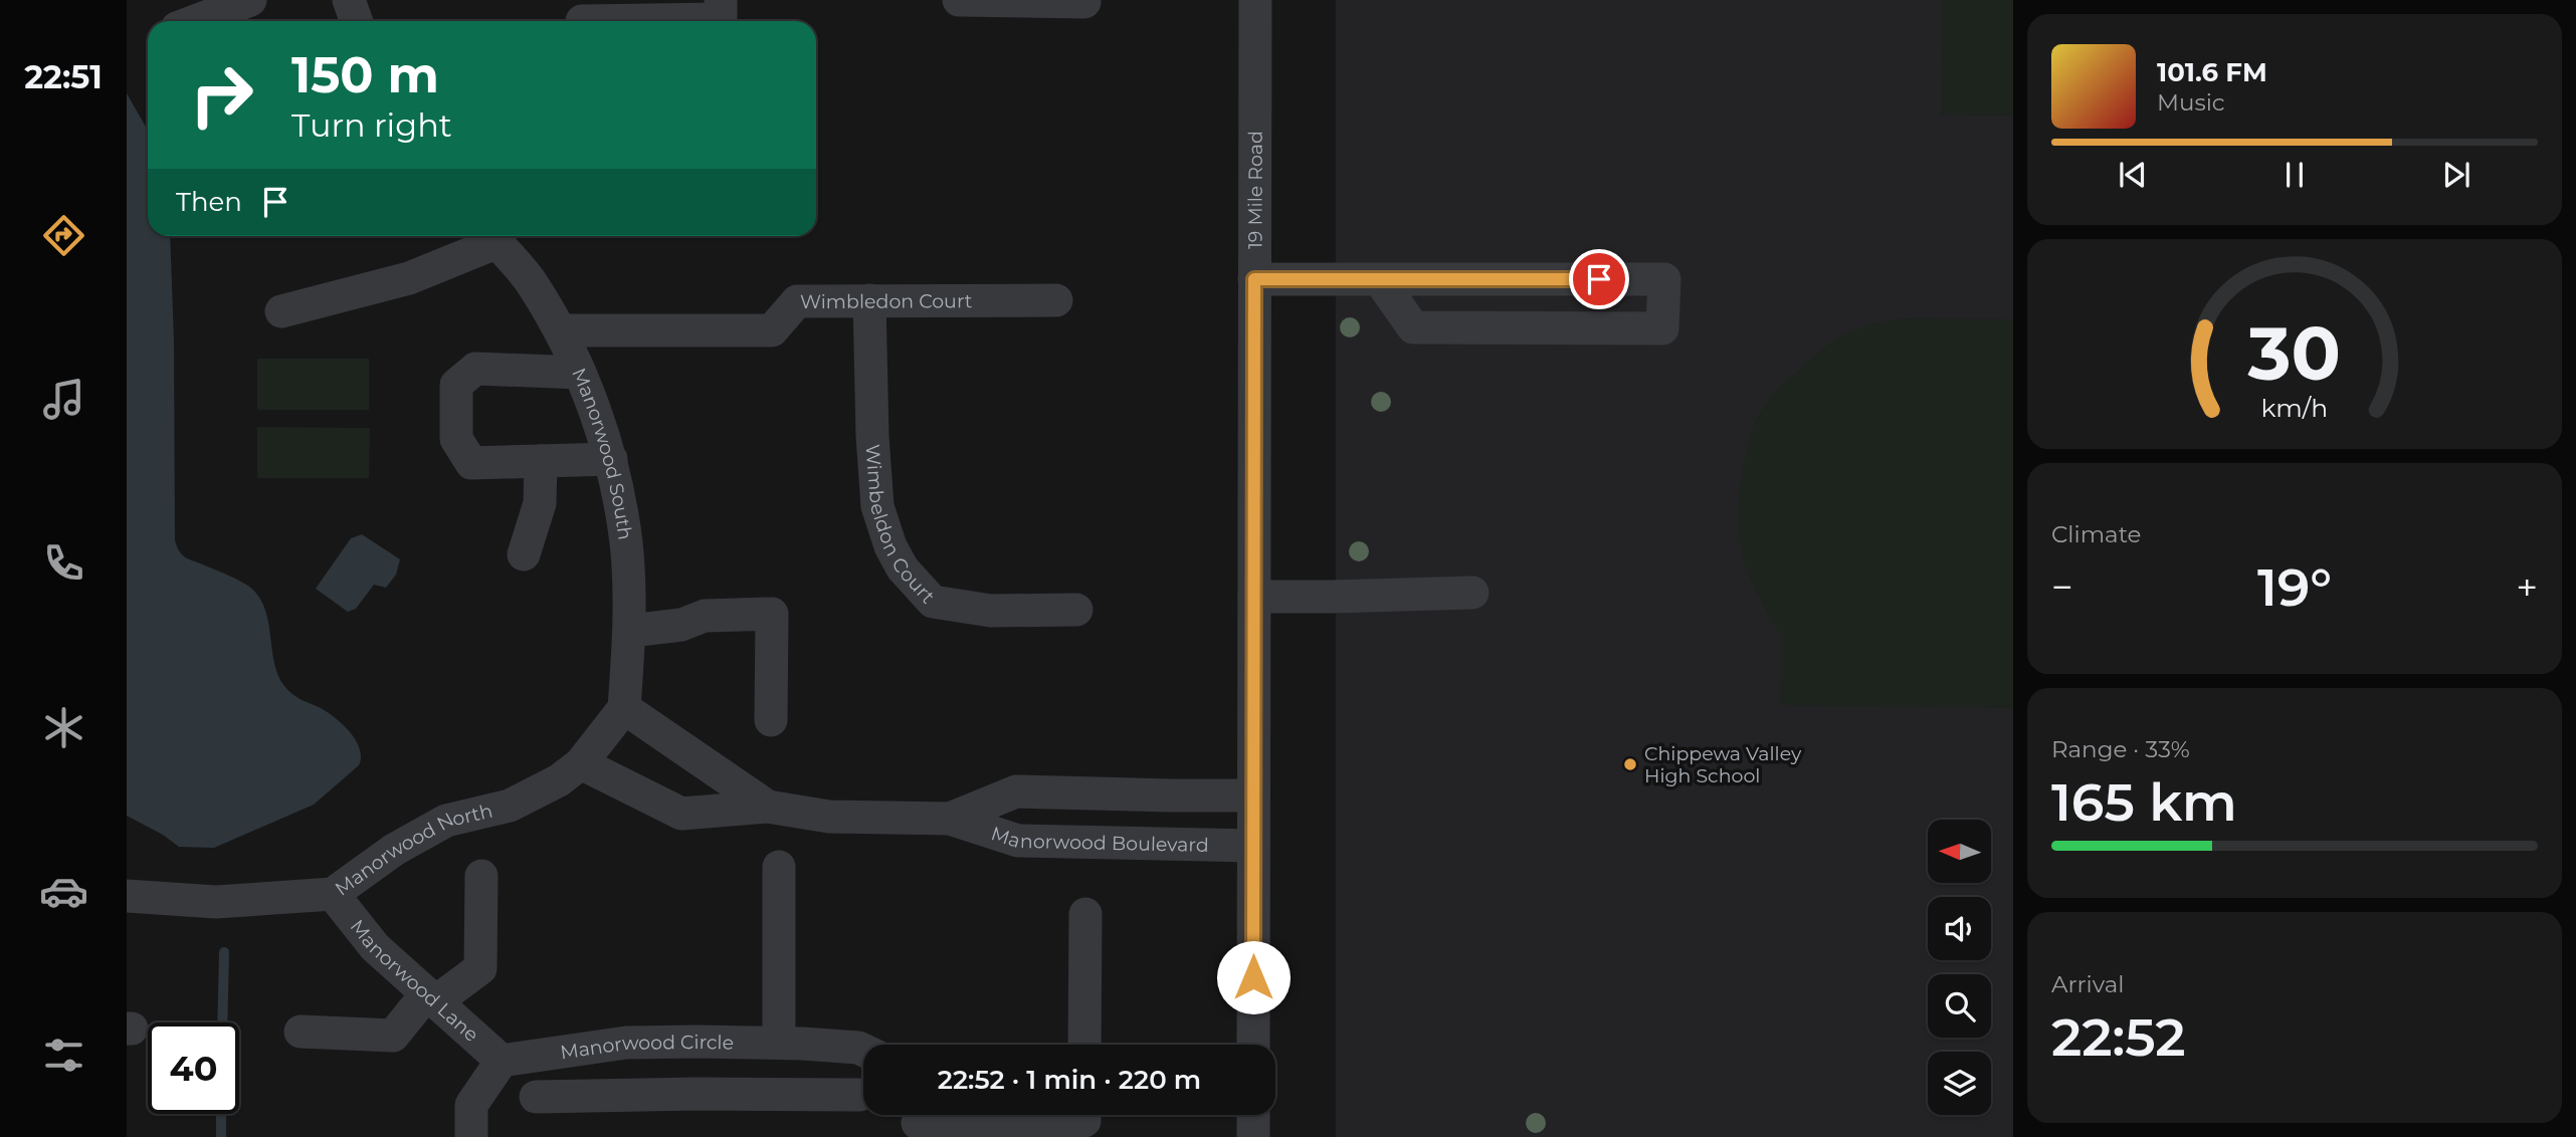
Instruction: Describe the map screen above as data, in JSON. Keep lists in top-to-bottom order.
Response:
{
  "streets": {
    "street": [
      "19 Mile Road",
      "Wimbledon Court",
      "Manorwood South",
      "Wimbeldon Court",
      "Manorwood Boulevard",
      "Manorwood North",
      "Manorwood Lane",
      "Manorwood Circle"
    ]
  },
  "crossings": [
    ["19 Mile Road", "Manorwood Boulevard"],
    ["Wimbledon Court", "Manorwood South"],
    ["Wimbledon Court", "Wimbeldon Court"],
    ["Manorwood South", "Manorwood Boulevard"],
    ["Manorwood South", "Manorwood North"],
    ["Manorwood Boulevard", "Manorwood North"],
    ["Manorwood North", "Manorwood Lane"],
    ["Manorwood Lane", "Manorwood Circle"]
  ],
  "places": ["Chippewa Valley High School"],
  "north": "left",
  "page": {
    "tabs": "22:51",
    "turn": ["150 m", "Turn right"],
    "song": ["101.6 FM", "Music"],
    "then": "Then",
    "tile": [
      "Climate",
      ["Range · 33%", "165 km"],
      ["Arrival", "22:52"]
    ],
    "heat": ["−", "19°", "+"],
    "limit": "40",
    "trip": "22:52 · 1 min · 220 m",
    "gauge": ["30", "km/h"]
  }
}
